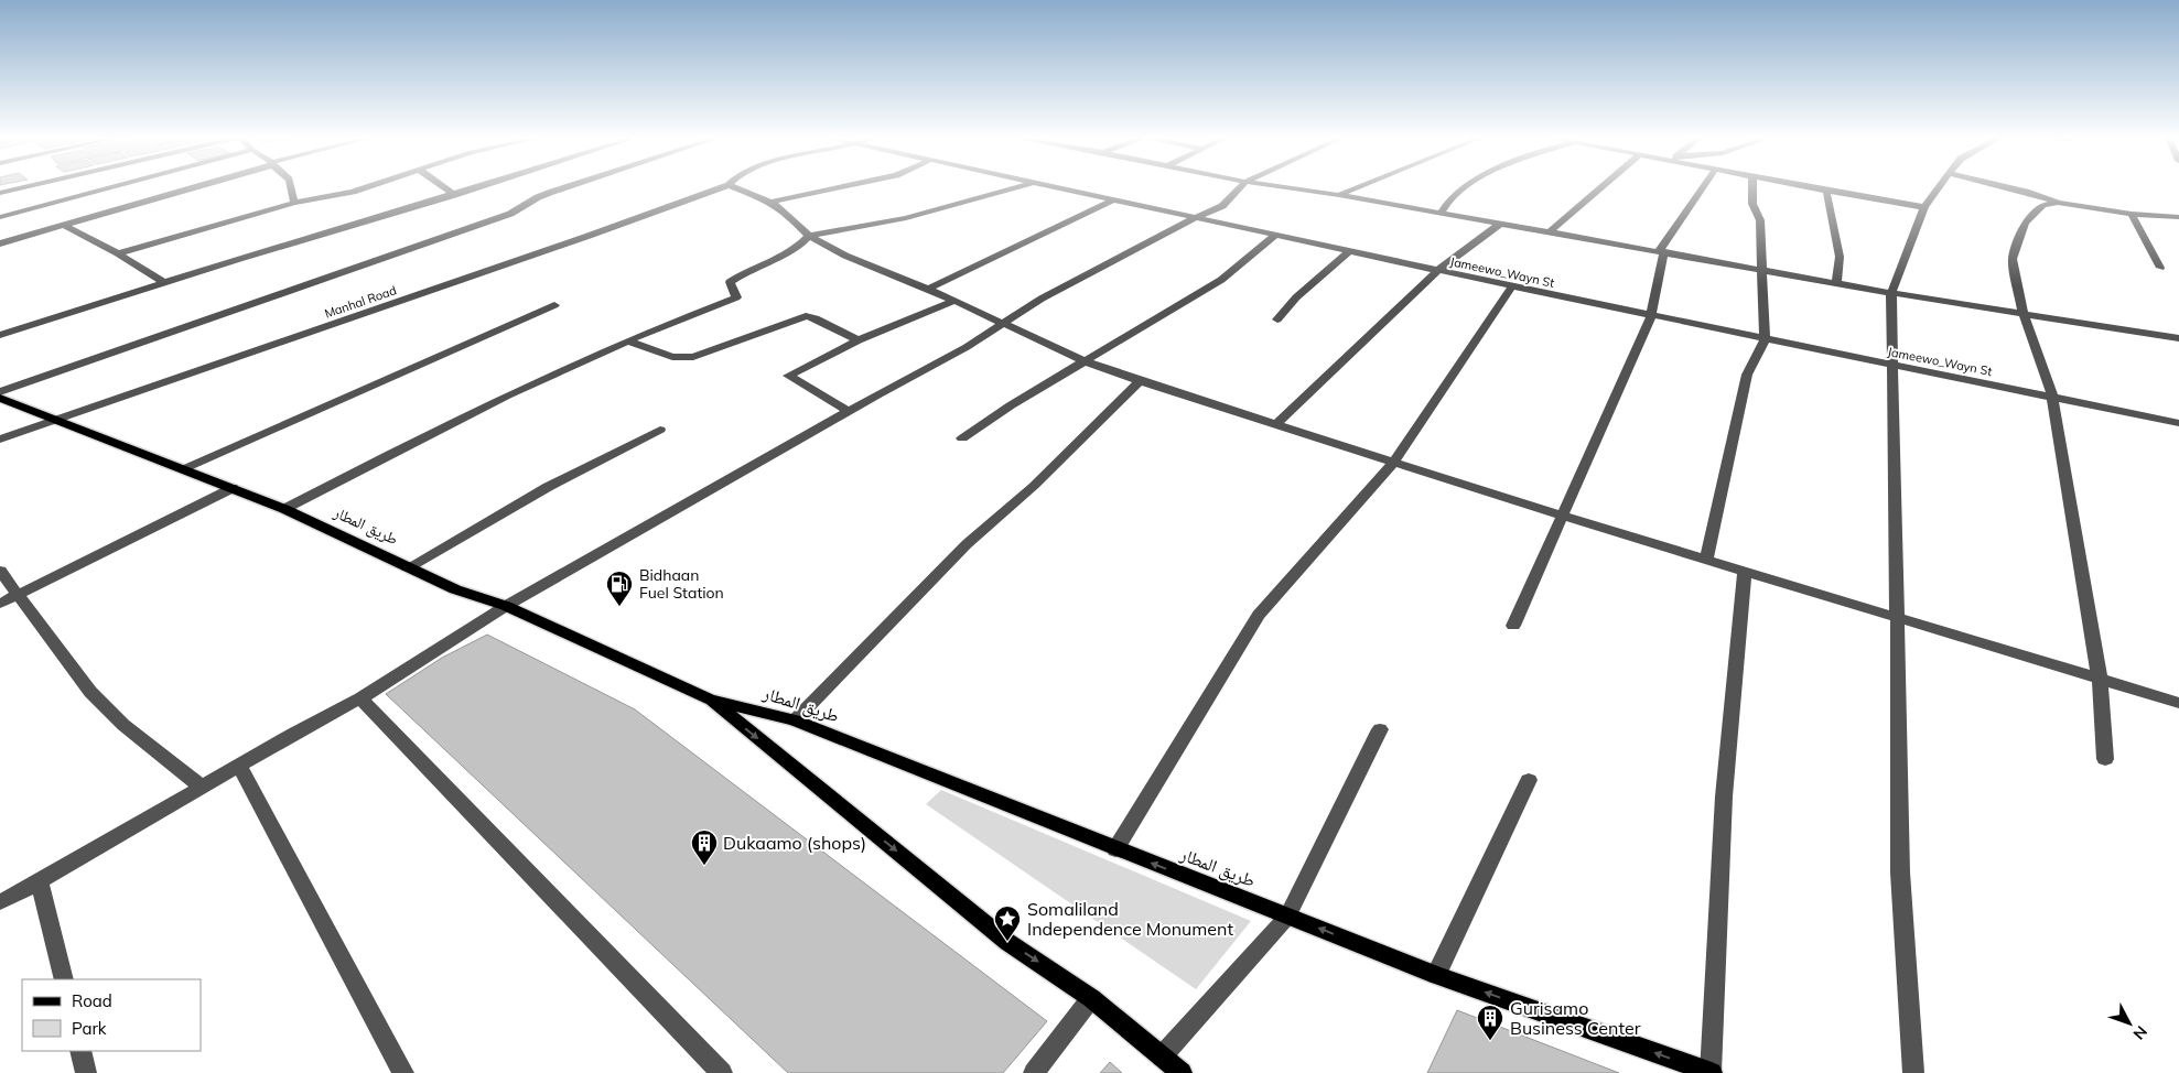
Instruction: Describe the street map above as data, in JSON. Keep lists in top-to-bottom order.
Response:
{
  "streets": {
    "main road": ["طريق المطار"],
    "street": ["Jameewo_Wayn St", "Manhal Road"]
  },
  "crossings": [
    ["Manhal Road", "طريق المطار"]
  ],
  "places": {
    "fuel station": ["Bidhaan Fuel Station"],
    "building": ["Dukaamo (shops)", "Gurisamo Business Center"],
    "place": ["Somaliland Independence Monument"]
  },
  "legend": ["Road", "Park"],
  "north": "bottom right"
}
